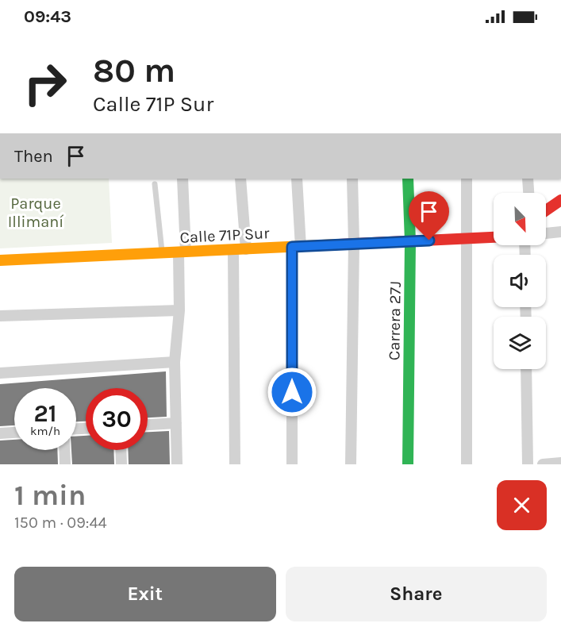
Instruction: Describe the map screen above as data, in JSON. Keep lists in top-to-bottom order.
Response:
{
  "streets": {
    "street": ["Calle 71P Sur", "Carrera 27J"]
  },
  "crossings": [
    ["Calle 71P Sur", "Carrera 27J"]
  ],
  "parks": ["Parque Illimaní"],
  "north": "bottom right",
  "page": {
    "status": "09:43",
    "turn": ["80 m", "Calle 71P Sur"],
    "then": "Then",
    "speed": "21 km/h",
    "limit": "30",
    "heading": ["1 min", "150 m · 09:44"],
    "buttons": ["Exit", "Share"]
  }
}
